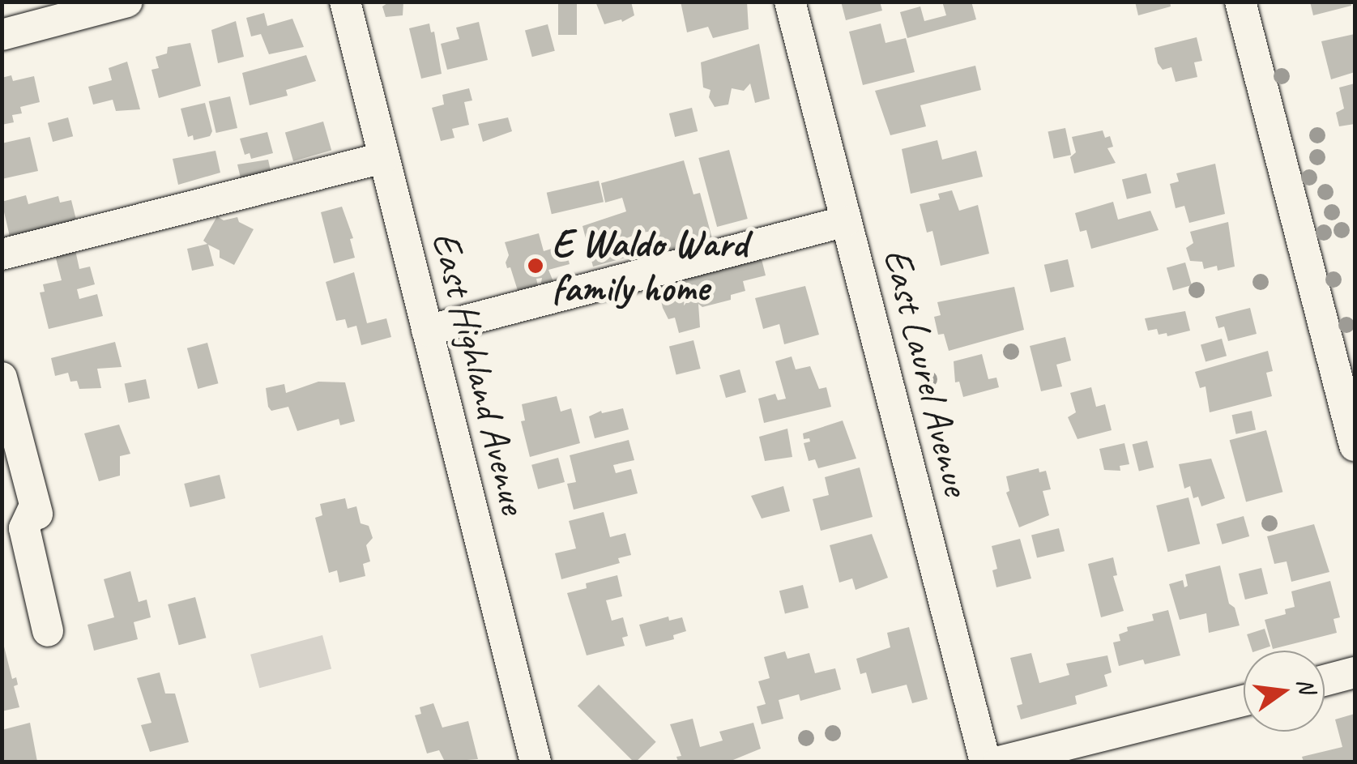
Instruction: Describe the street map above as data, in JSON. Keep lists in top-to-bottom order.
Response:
{
  "streets": {
    "street": ["East Laurel Avenue", "East Highland Avenue"]
  },
  "places": ["E Waldo Ward family home"],
  "north": "right"
}
